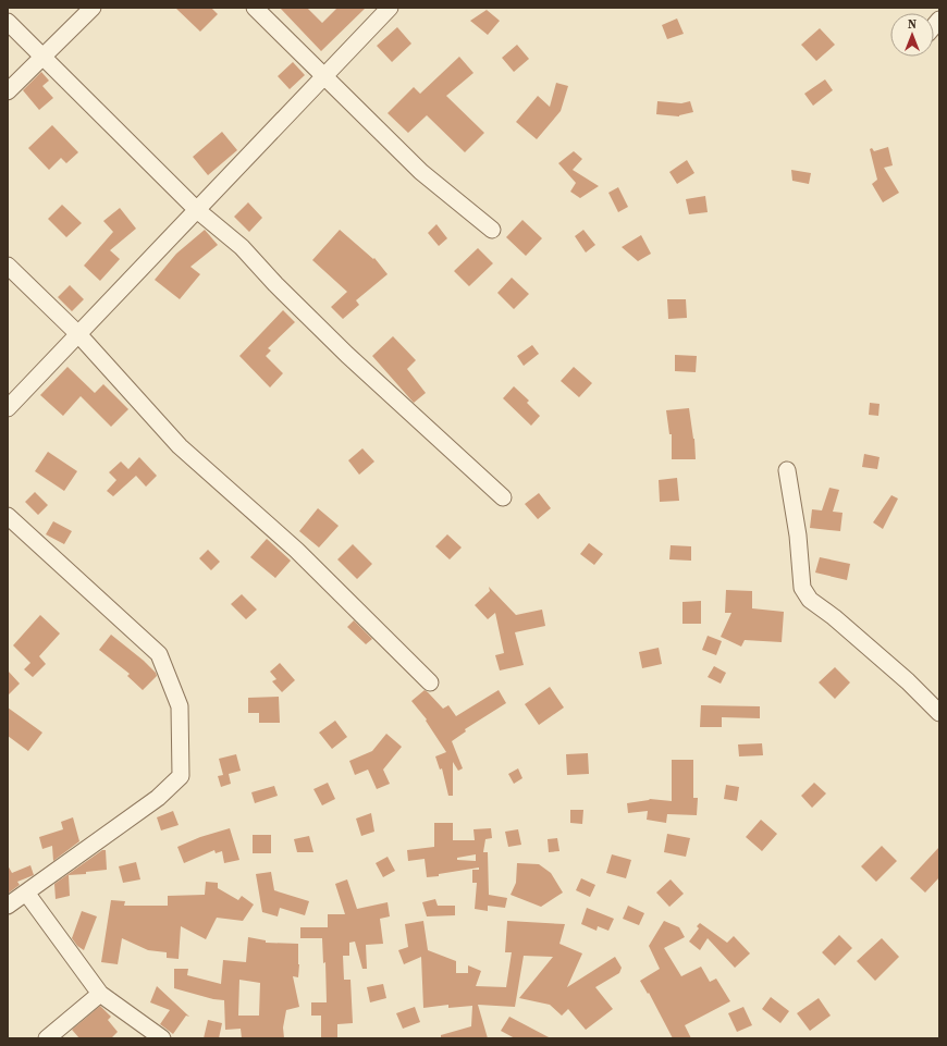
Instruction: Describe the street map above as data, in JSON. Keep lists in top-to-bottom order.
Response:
{
  "north": "top"
}
